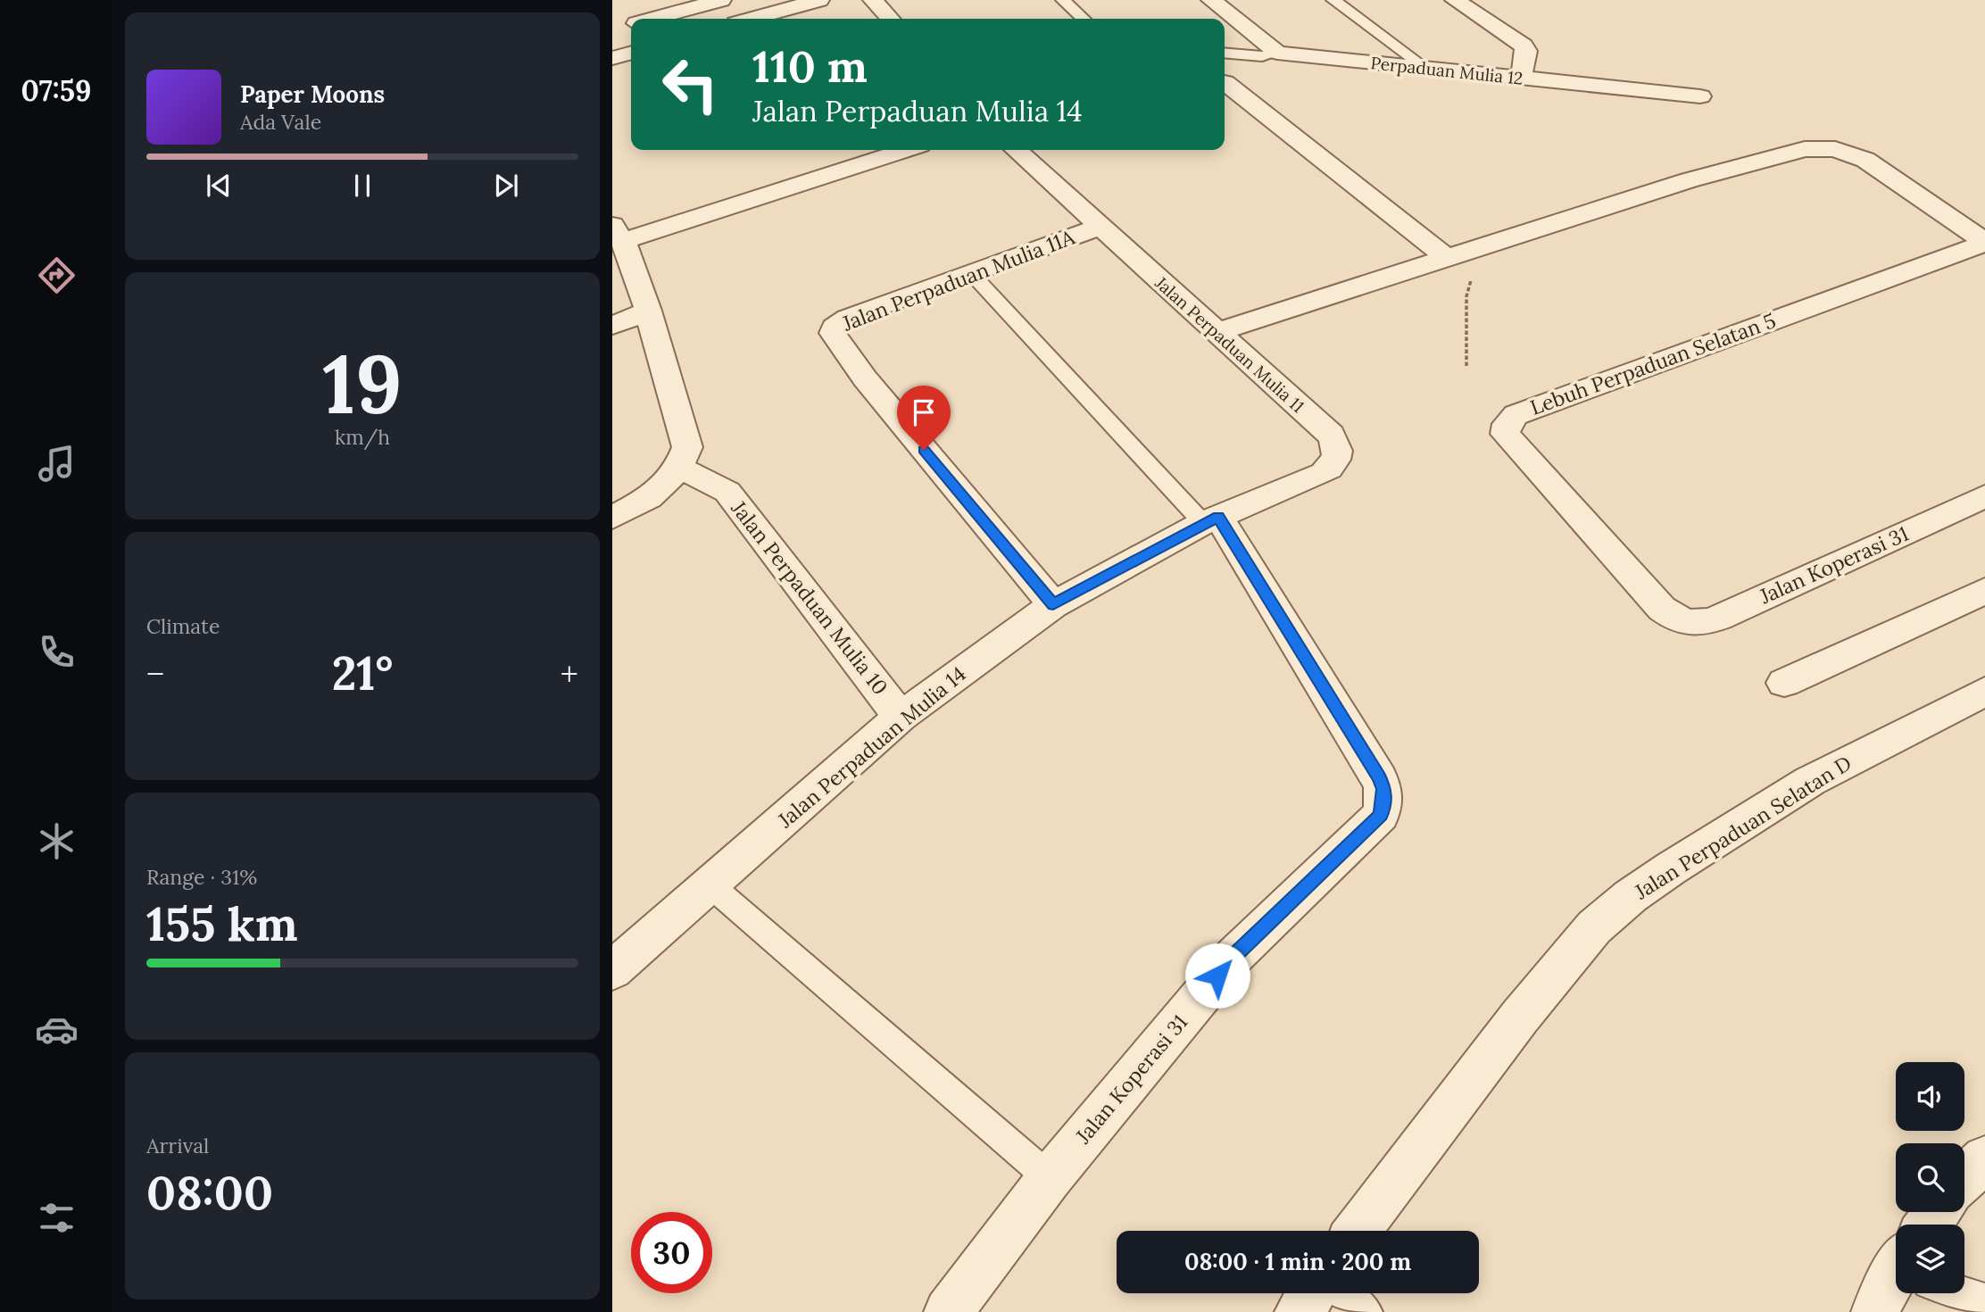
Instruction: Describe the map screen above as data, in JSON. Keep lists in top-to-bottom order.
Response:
{
  "streets": {
    "street": [
      "Perpaduan Mulia 12",
      "Jalan Perpaduan Mulia 11A",
      "Jalan Perpaduan Mulia 11",
      "Lebuh Perpaduan Selatan 5",
      "Jalan Koperasi 31",
      "Jalan Perpaduan Mulia 10",
      "Jalan Perpaduan Mulia 14",
      "Jalan Perpaduan Selatan D"
    ]
  },
  "crossings": [
    ["Jalan Perpaduan Mulia 11A", "Jalan Perpaduan Mulia 11"],
    ["Jalan Perpaduan Mulia 11A", "Jalan Perpaduan Mulia 14"],
    ["Jalan Perpaduan Mulia 11", "Jalan Koperasi 31"],
    ["Jalan Perpaduan Mulia 11", "Jalan Perpaduan Mulia 14"],
    ["Lebuh Perpaduan Selatan 5", "Jalan Koperasi 31"],
    ["Jalan Koperasi 31", "Jalan Perpaduan Mulia 14"],
    ["Jalan Perpaduan Mulia 10", "Jalan Perpaduan Mulia 14"]
  ],
  "page": {
    "tabs": "07:59",
    "turn": ["110 m", "Jalan Perpaduan Mulia 14"],
    "song": ["Paper Moons", "Ada Vale"],
    "tile": [
      ["19", "km/h"],
      "Climate",
      ["Range · 31%", "155 km"],
      ["Arrival", "08:00"]
    ],
    "heat": ["−", "21°", "+"],
    "limit": "30",
    "trip": "08:00 · 1 min · 200 m"
  }
}
